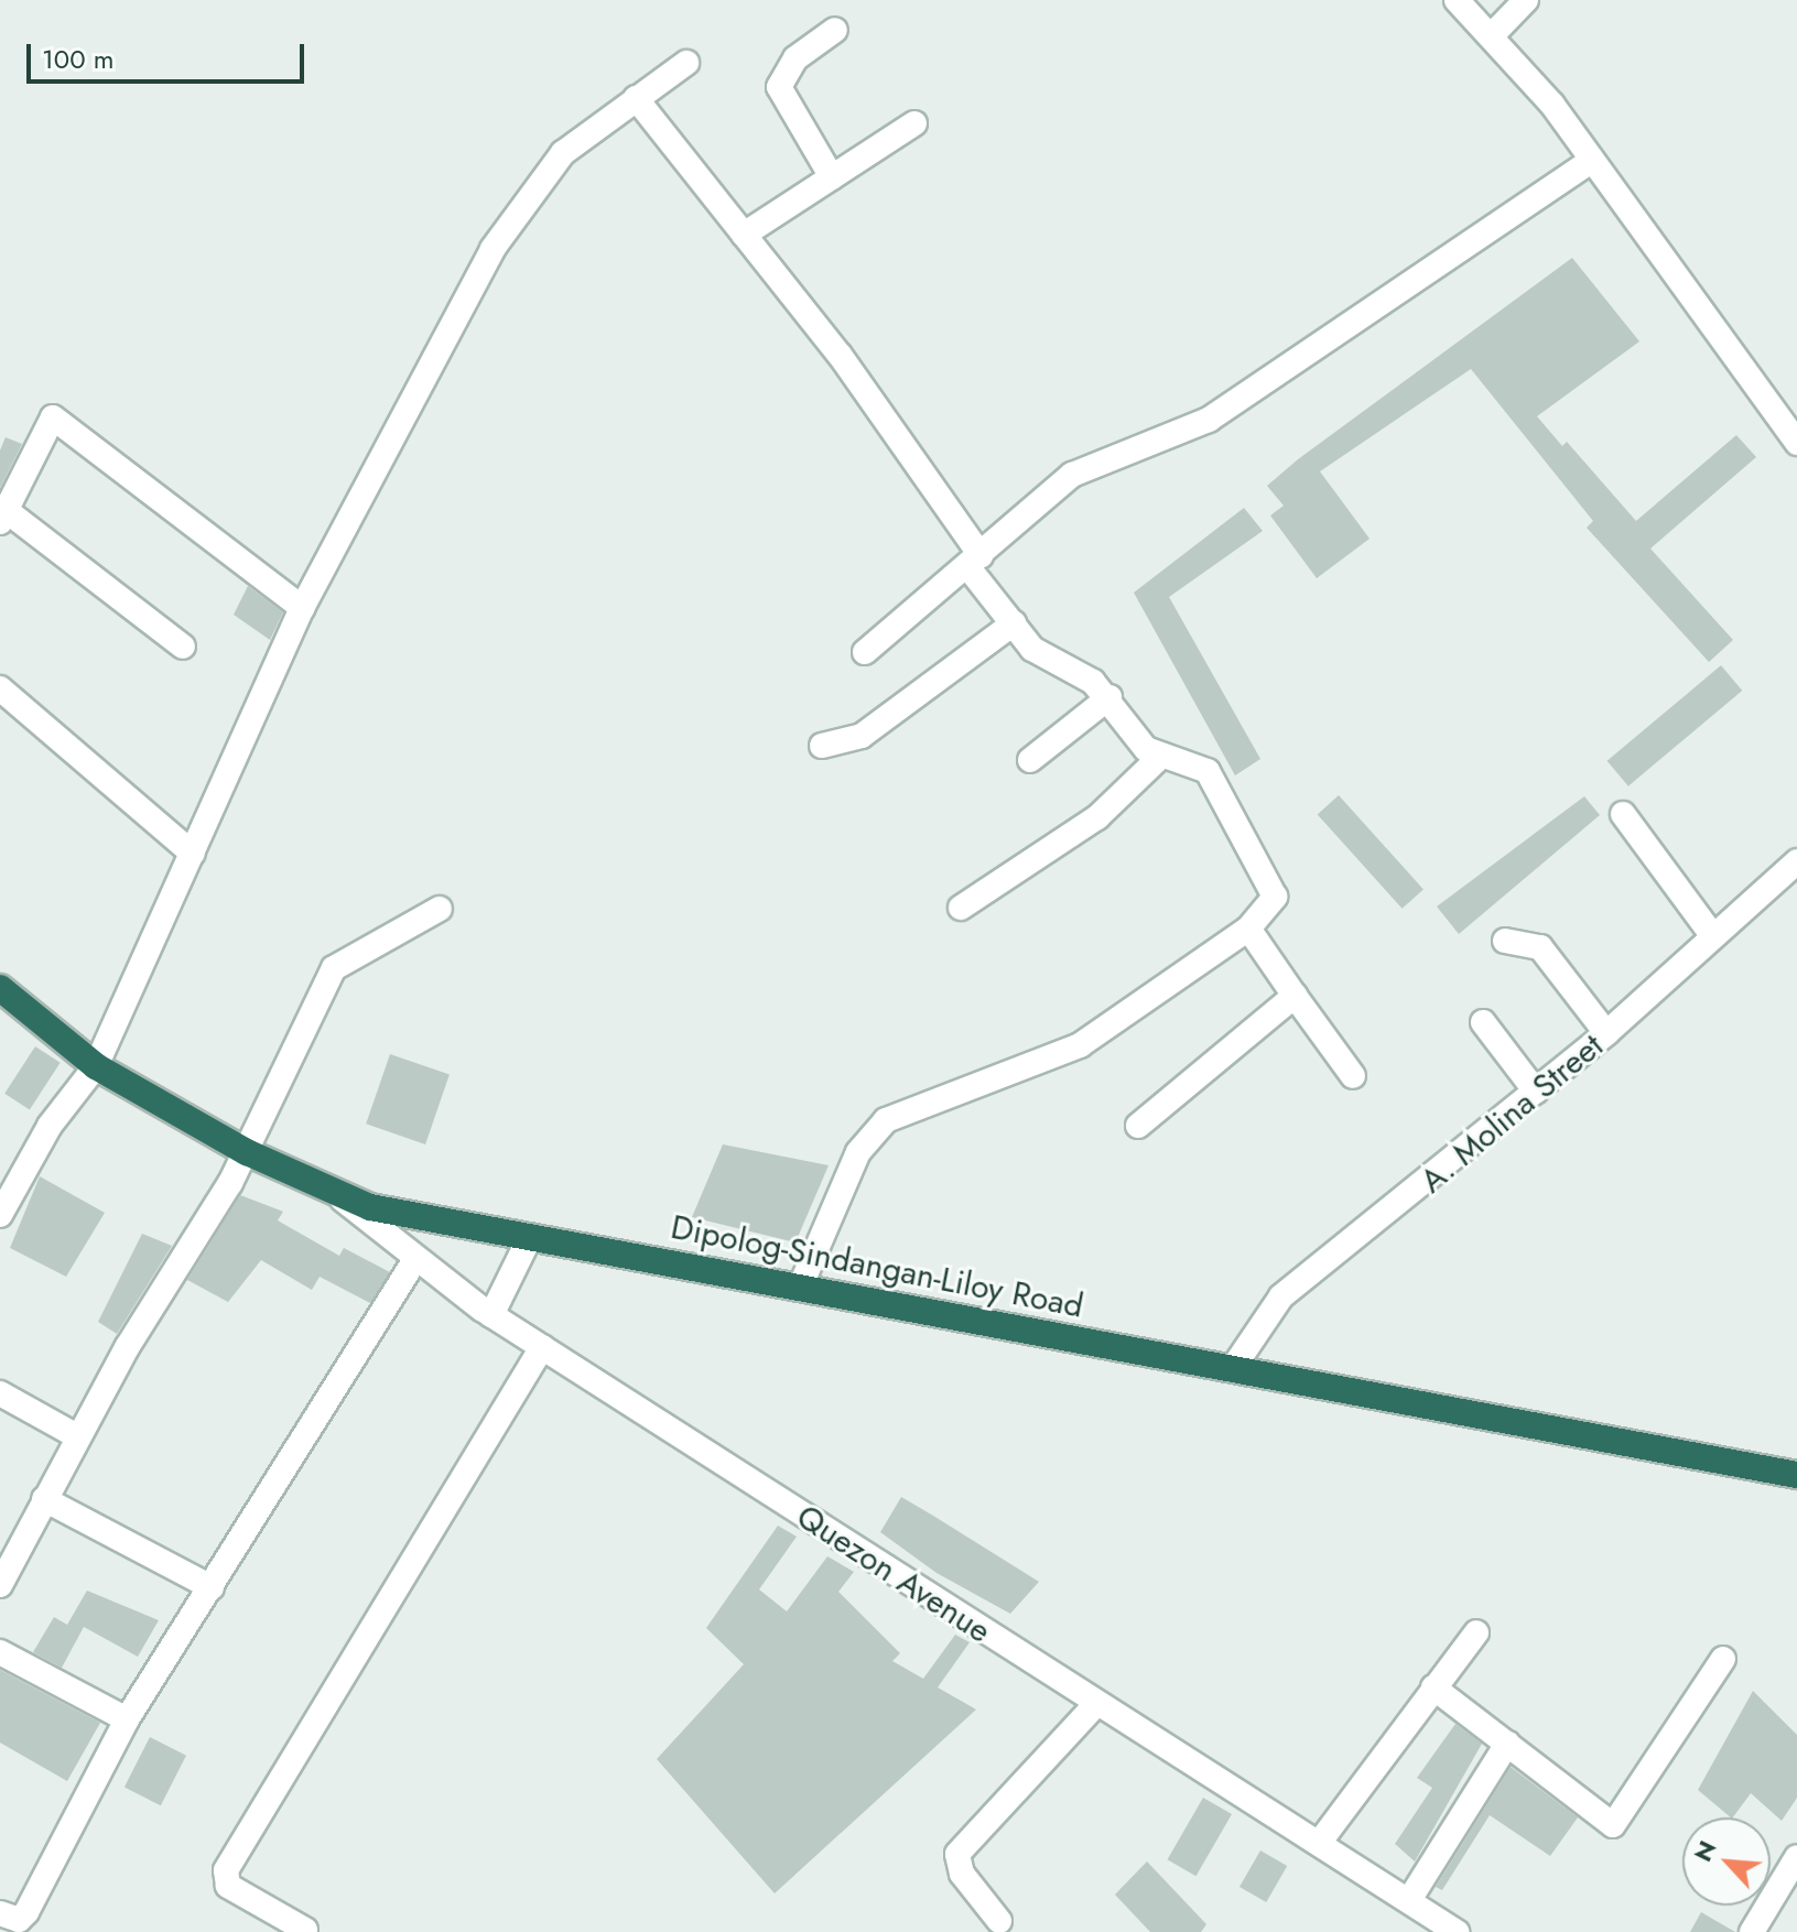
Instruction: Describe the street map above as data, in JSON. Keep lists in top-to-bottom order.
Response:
{
  "streets": {
    "highway": ["Dipolog-Sindangan-Liloy Road"],
    "street": ["A. Molina Street", "Quezon Avenue"]
  },
  "crossings": [
    ["A. Molina Street", "Dipolog-Sindangan-Liloy Road"],
    ["Dipolog-Sindangan-Liloy Road", "Quezon Avenue"]
  ],
  "scale_bar": "100 m",
  "north": "top left"
}
